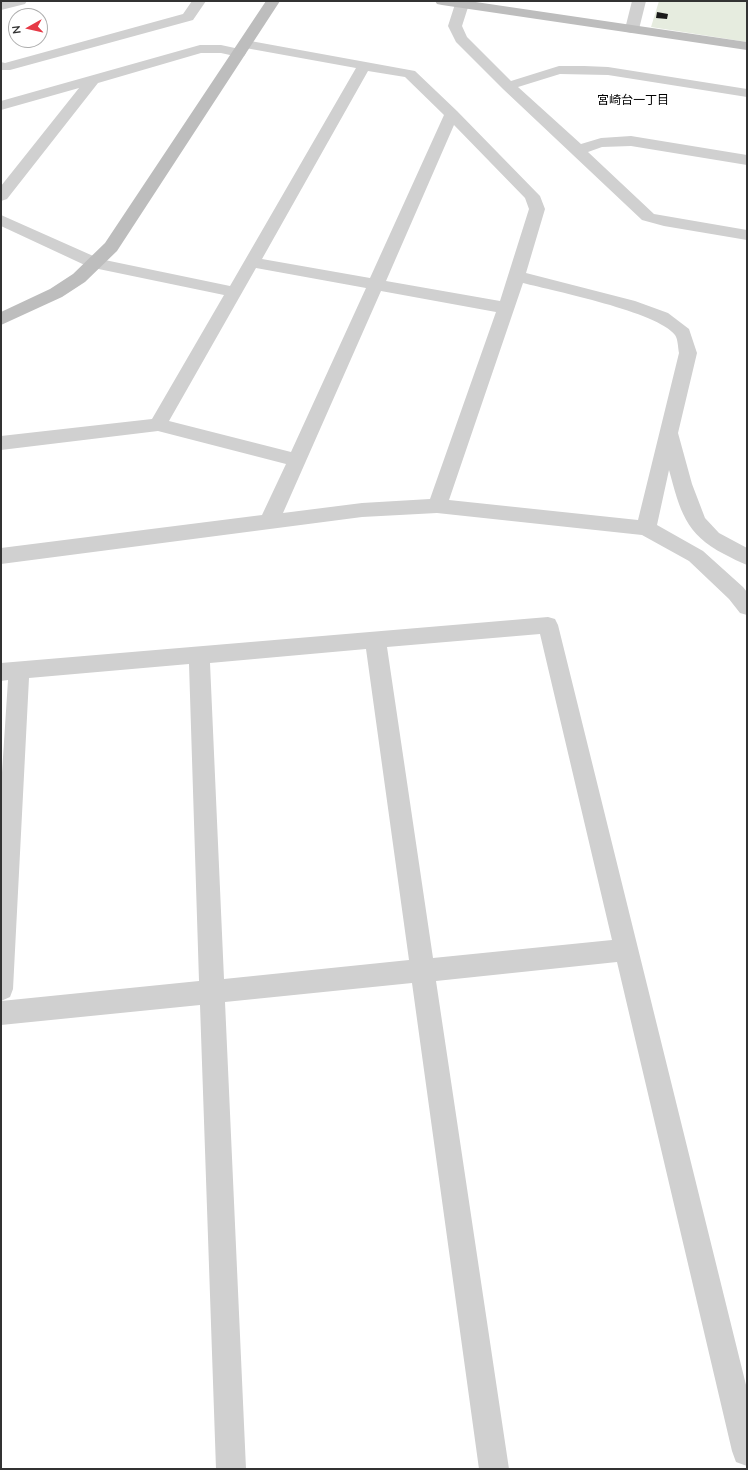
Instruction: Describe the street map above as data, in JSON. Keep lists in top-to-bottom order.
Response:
{
  "districts": ["宮崎台一丁目"],
  "north": "left"
}
